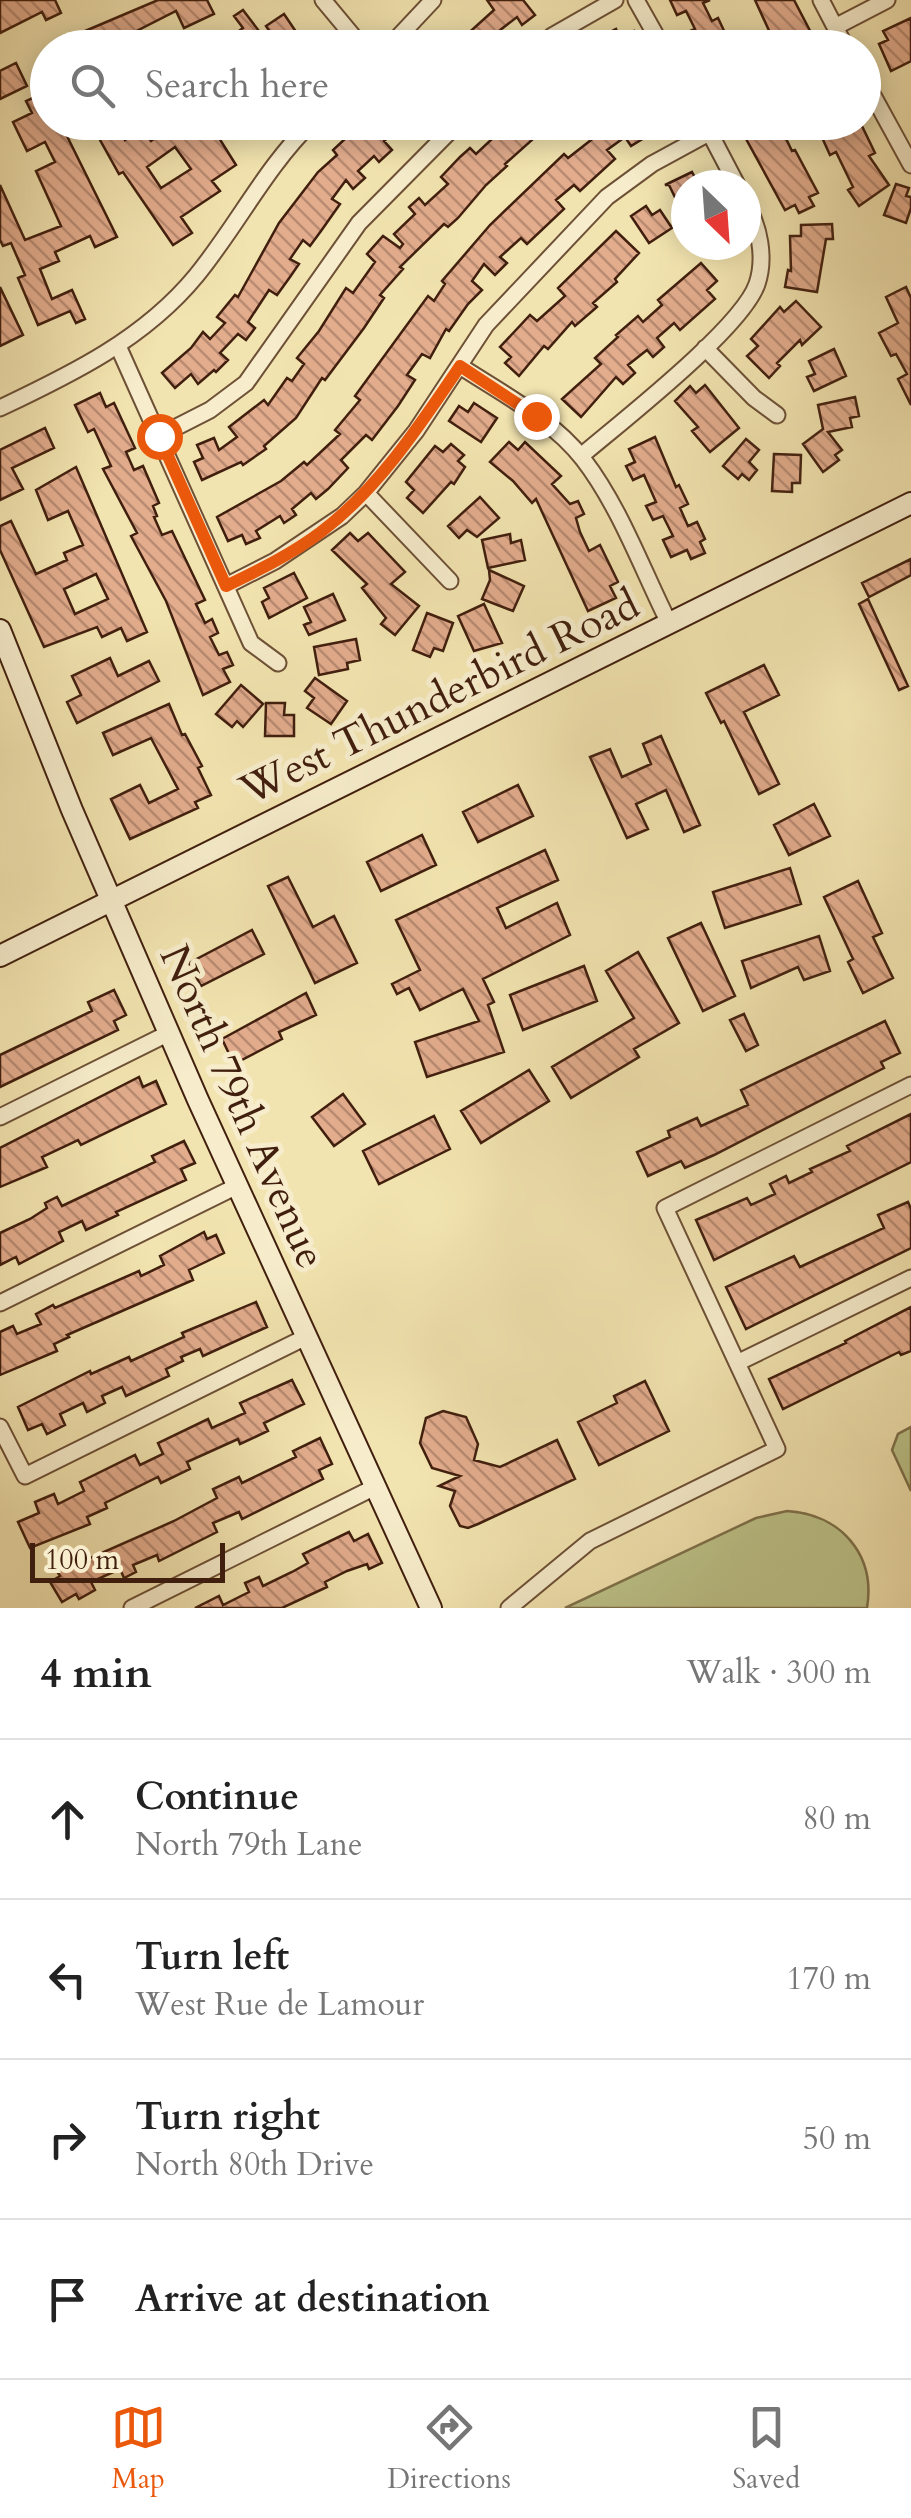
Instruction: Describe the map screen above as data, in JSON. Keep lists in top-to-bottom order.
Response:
{
  "streets": {
    "street": ["West Thunderbird Road", "North 79th Avenue"]
  },
  "crossings": [
    ["West Thunderbird Road", "North 79th Avenue"]
  ],
  "scale_bar": "100 m",
  "north": "bottom right",
  "page": {
    "search": "Search here",
    "scale": "100 m",
    "heading": ["4 min", "Walk · 300 m"],
    "list": [
      ["Continue", "North 79th Lane", "80 m"],
      ["Turn left", "West Rue de Lamour", "170 m"],
      ["Turn right", "North 80th Drive", "50 m"],
      "Arrive at destination"
    ],
    "nav": ["Map", "Directions", "Saved"]
  }
}
